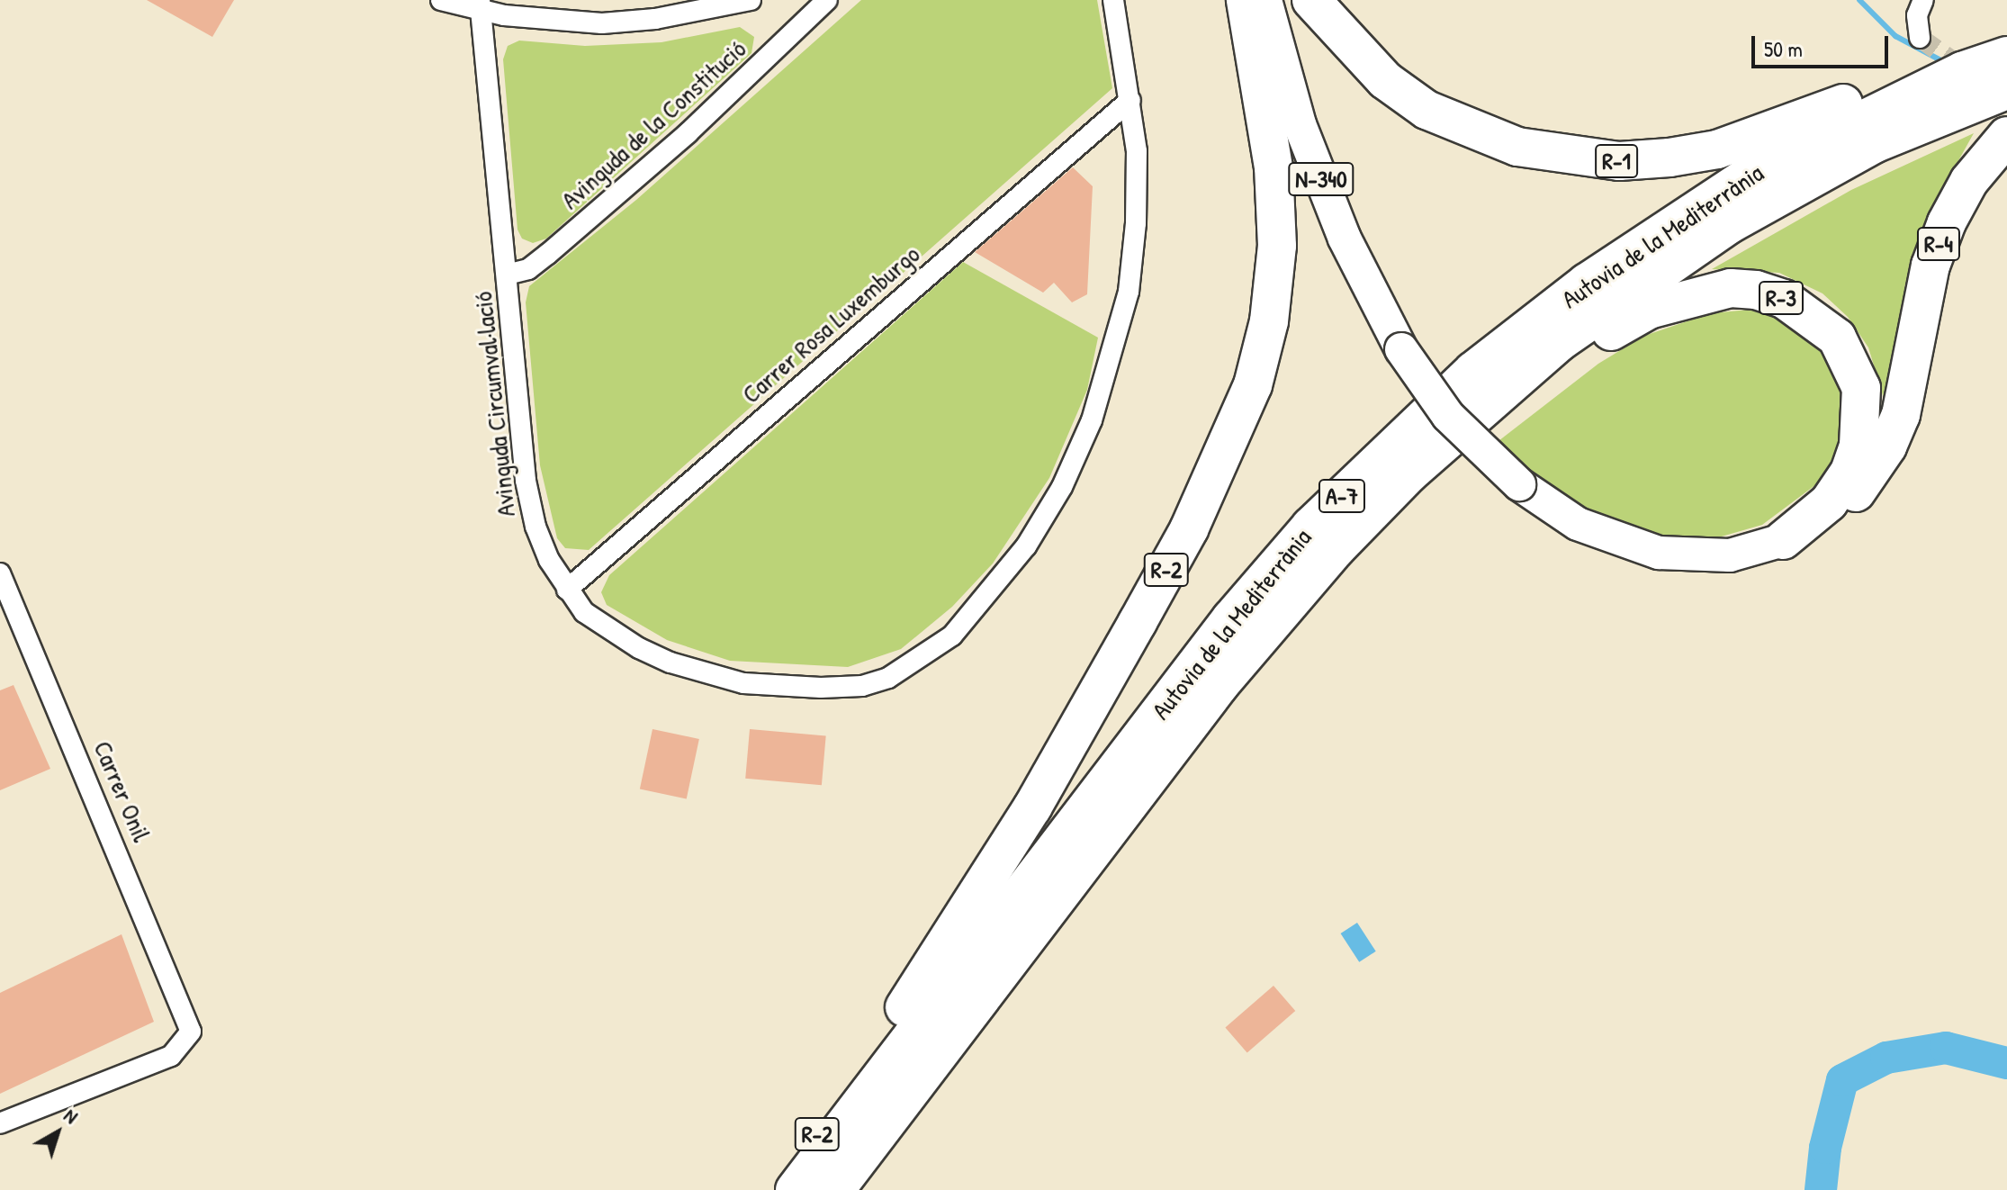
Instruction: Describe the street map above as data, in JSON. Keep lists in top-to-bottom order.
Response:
{
  "streets": {
    "highway": [
      "R-1",
      "Autovia de la Mediterrània",
      "R-4",
      "R-3",
      "A-7",
      "R-2"
    ],
    "main road": ["N-340"],
    "street": [
      "Avinguda de la Constitució",
      "Carrer Rosa Luxemburgo",
      "Avinguda Circumval·lació",
      "Carrer Onil"
    ]
  },
  "crossings": [
    ["Avinguda de la Constitució", "Avinguda Circumval·lació"],
    ["R-1", "Autovia de la Mediterrània"],
    ["N-340", "R-4"],
    ["N-340", "R-3"],
    ["Autovia de la Mediterrània", "R-3"],
    ["Autovia de la Mediterrània", "R-2"],
    ["R-4", "R-3"],
    ["Carrer Rosa Luxemburgo", "Avinguda Circumval·lació"]
  ],
  "scale_bar": "50 m",
  "north": "top right"
}
